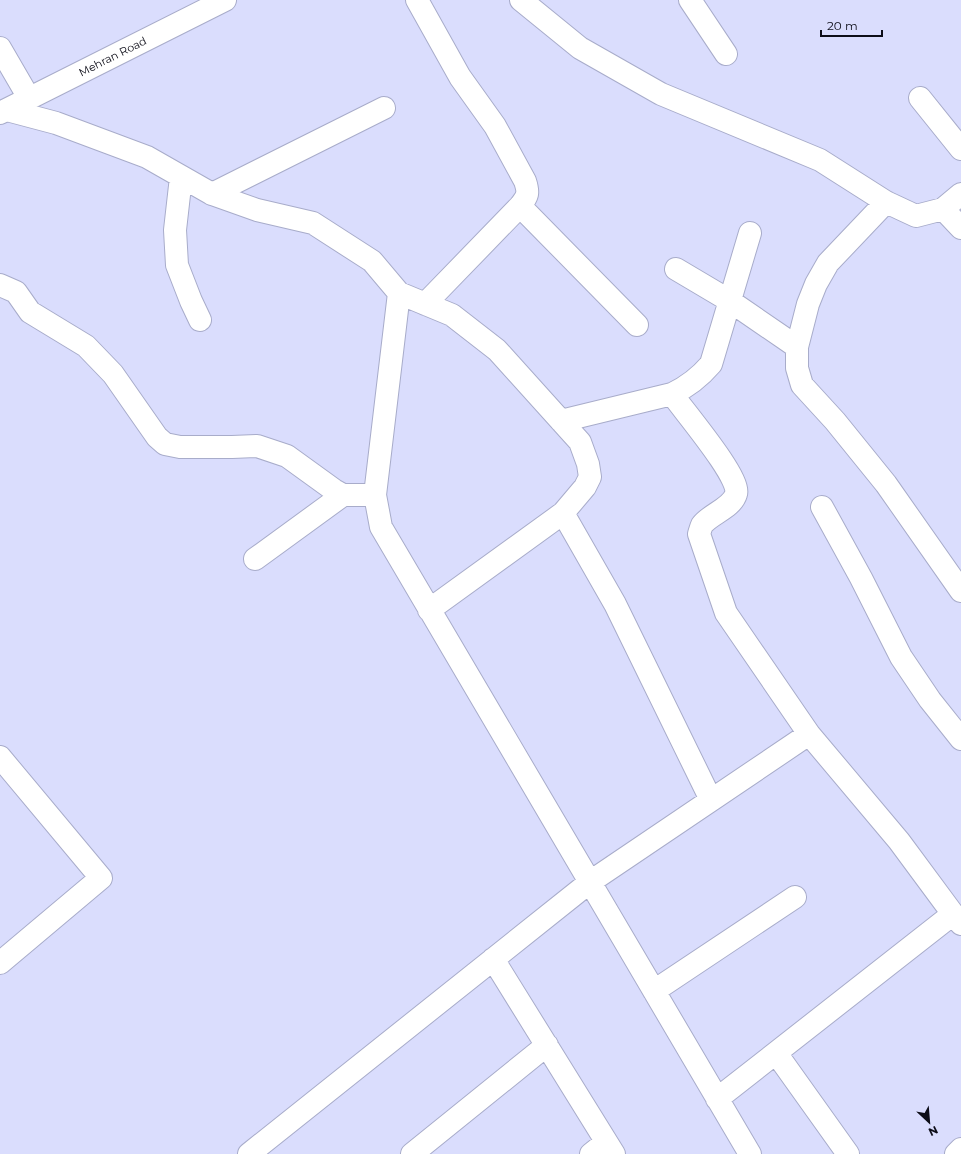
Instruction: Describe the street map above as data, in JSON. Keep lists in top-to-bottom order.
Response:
{
  "streets": {
    "street": ["Mehran Road"]
  },
  "scale_bar": "20 m",
  "north": "bottom right"
}
